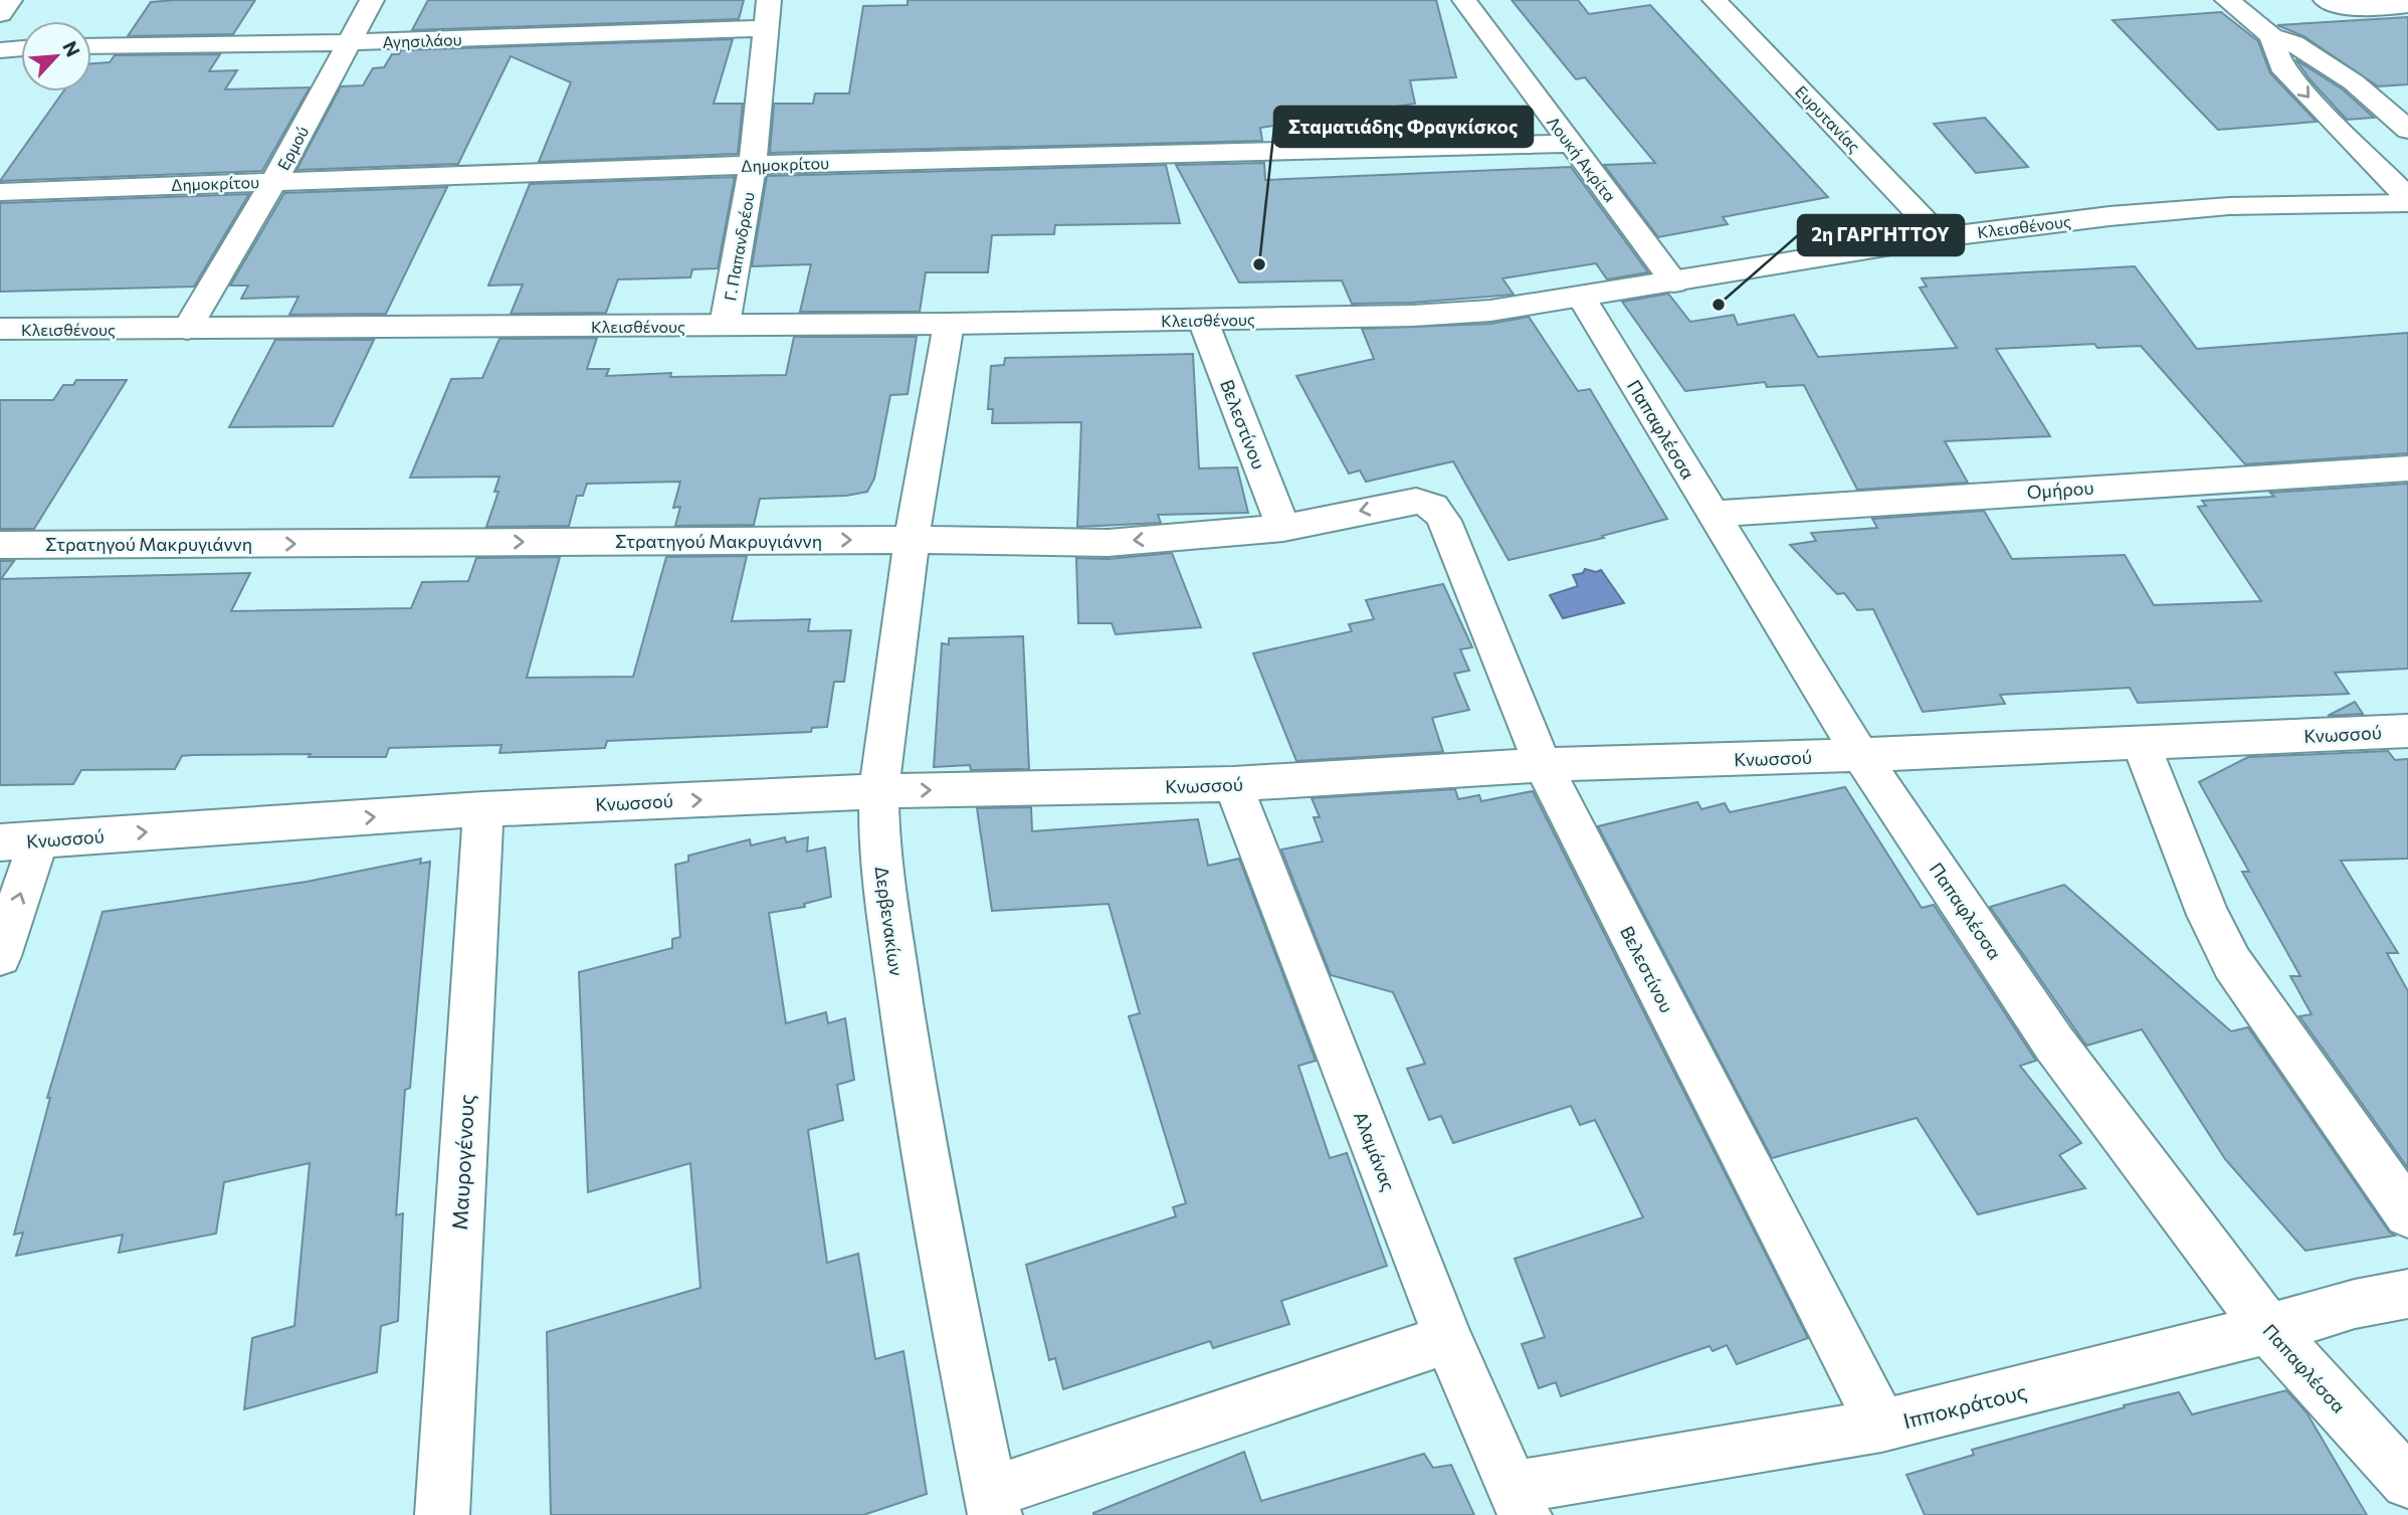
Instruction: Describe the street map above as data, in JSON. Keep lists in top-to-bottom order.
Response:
{
  "streets": {
    "street": [
      "Αγησιλάου",
      "Ευρυτανίας",
      "Ερμού",
      "Λουκή Ακρίτα",
      "Δημοκρίτου",
      "Κλεισθένους",
      "Γ. Παπανδρέου",
      "Βελεστίνου",
      "Παπαφλέσσα",
      "Ομήρου",
      "Στρατηγού Μακρυγιάννη",
      "Κνωσσού",
      "Δερβενακίων",
      "Αλαμάνας",
      "Μαυρογένους",
      "Ιπποκράτους"
    ]
  },
  "crossings": [
    ["Αγησιλάου", "Ερμού"],
    ["Αγησιλάου", "Γ. Παπανδρέου"],
    ["Ευρυτανίας", "Κλεισθένους"],
    ["Ερμού", "Δημοκρίτου"],
    ["Ερμού", "Κλεισθένους"],
    ["Λουκή Ακρίτα", "Δημοκρίτου"],
    ["Λουκή Ακρίτα", "Κλεισθένους"],
    ["Δημοκρίτου", "Γ. Παπανδρέου"],
    ["Κλεισθένους", "Γ. Παπανδρέου"],
    ["Κλεισθένους", "Βελεστίνου"],
    ["Κλεισθένους", "Παπαφλέσσα"],
    ["Κλεισθένους", "Δερβενακίων"],
    ["Βελεστίνου", "Στρατηγού Μακρυγιάννη"],
    ["Βελεστίνου", "Κνωσσού"],
    ["Βελεστίνου", "Ιπποκράτους"],
    ["Παπαφλέσσα", "Ομήρου"],
    ["Παπαφλέσσα", "Κνωσσού"],
    ["Παπαφλέσσα", "Ιπποκράτους"],
    ["Στρατηγού Μακρυγιάννη", "Δερβενακίων"],
    ["Κνωσσού", "Δερβενακίων"],
    ["Κνωσσού", "Αλαμάνας"],
    ["Κνωσσού", "Μαυρογένους"],
    ["Αλαμάνας", "Ιπποκράτους"]
  ],
  "one_way": ["Κνωσσού"],
  "places": ["Σταματιάδης Φραγκίσκος", "2η ΓΑΡΓΗΤΤΟΥ"],
  "north": "top right"
}
